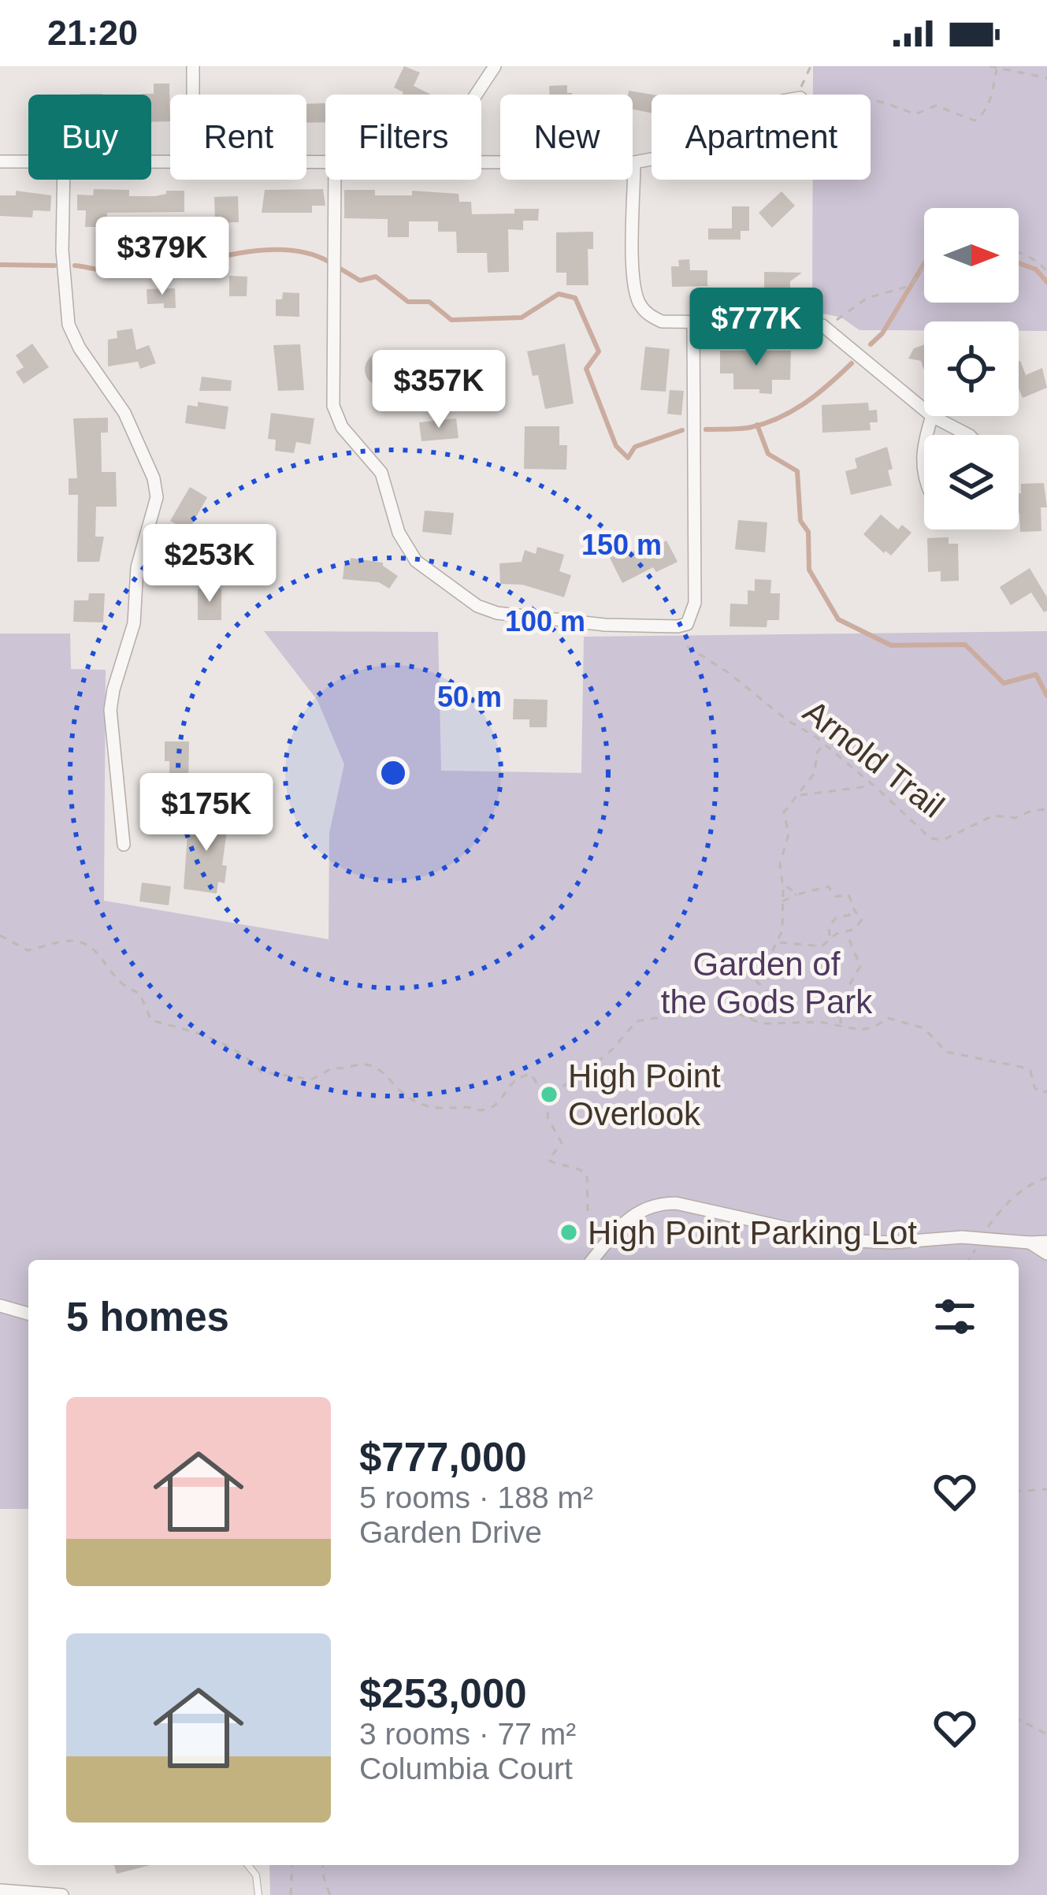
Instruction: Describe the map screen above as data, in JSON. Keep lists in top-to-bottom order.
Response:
{
  "streets": {
    "path": ["Arnold Trail"]
  },
  "parks": ["Garden of the Gods Park"],
  "places": ["High Point Overlook", "High Point Parking Lot"],
  "north": "right",
  "page": {
    "status": "21:20",
    "chip": [
      "Buy",
      "Rent",
      "Filters",
      "New",
      "Apartment"
    ],
    "price": [
      "$379K",
      "$777K",
      "$357K",
      "$253K",
      "$175K"
    ],
    "heading": "5 homes",
    "list": [
      {
        "name": "$777,000",
        "note": "5 rooms · 188 m² · Garden Drive"
      },
      {
        "name": "$253,000",
        "note": "3 rooms · 77 m² · Columbia Court"
      }
    ]
  },
  "rings": ["150 m", "100 m", "50 m"]
}
